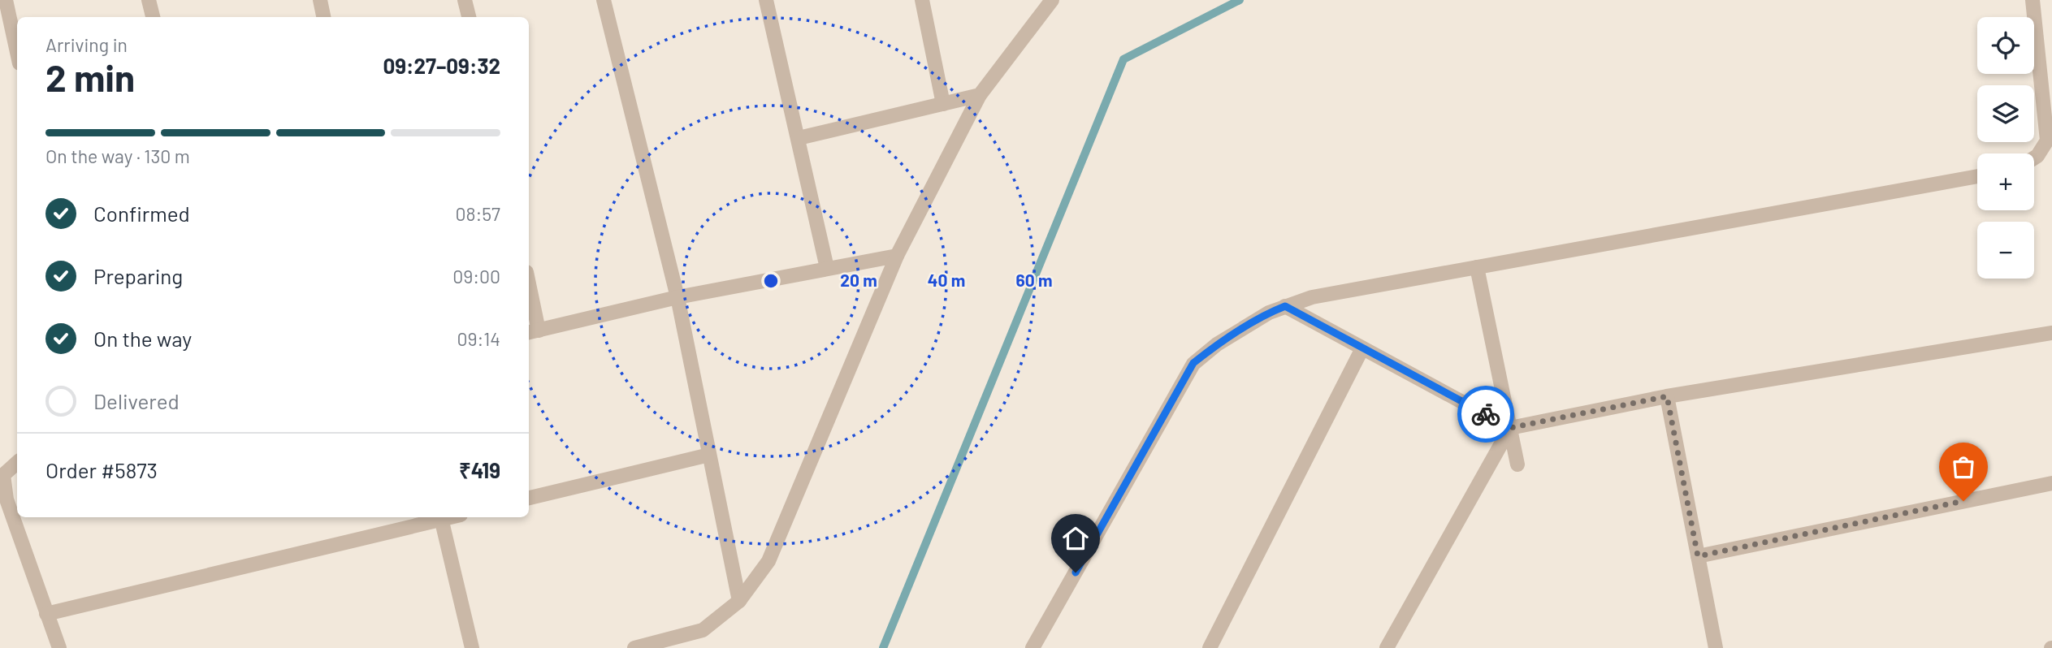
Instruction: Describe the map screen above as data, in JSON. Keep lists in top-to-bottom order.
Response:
{
  "page": {
    "map_buttons": ["+", "−"],
    "heading": ["2 min", "Arriving in", "09:27–09:32"],
    "panel": ["Order #5873", "₹419"],
    "bar": "On the way · 130 m",
    "list": [
      ["Confirmed", "08:57"],
      ["Preparing", "09:00"],
      ["On the way", "09:14"],
      "Delivered"
    ]
  },
  "rings": ["20 m", "40 m", "60 m"]
}
